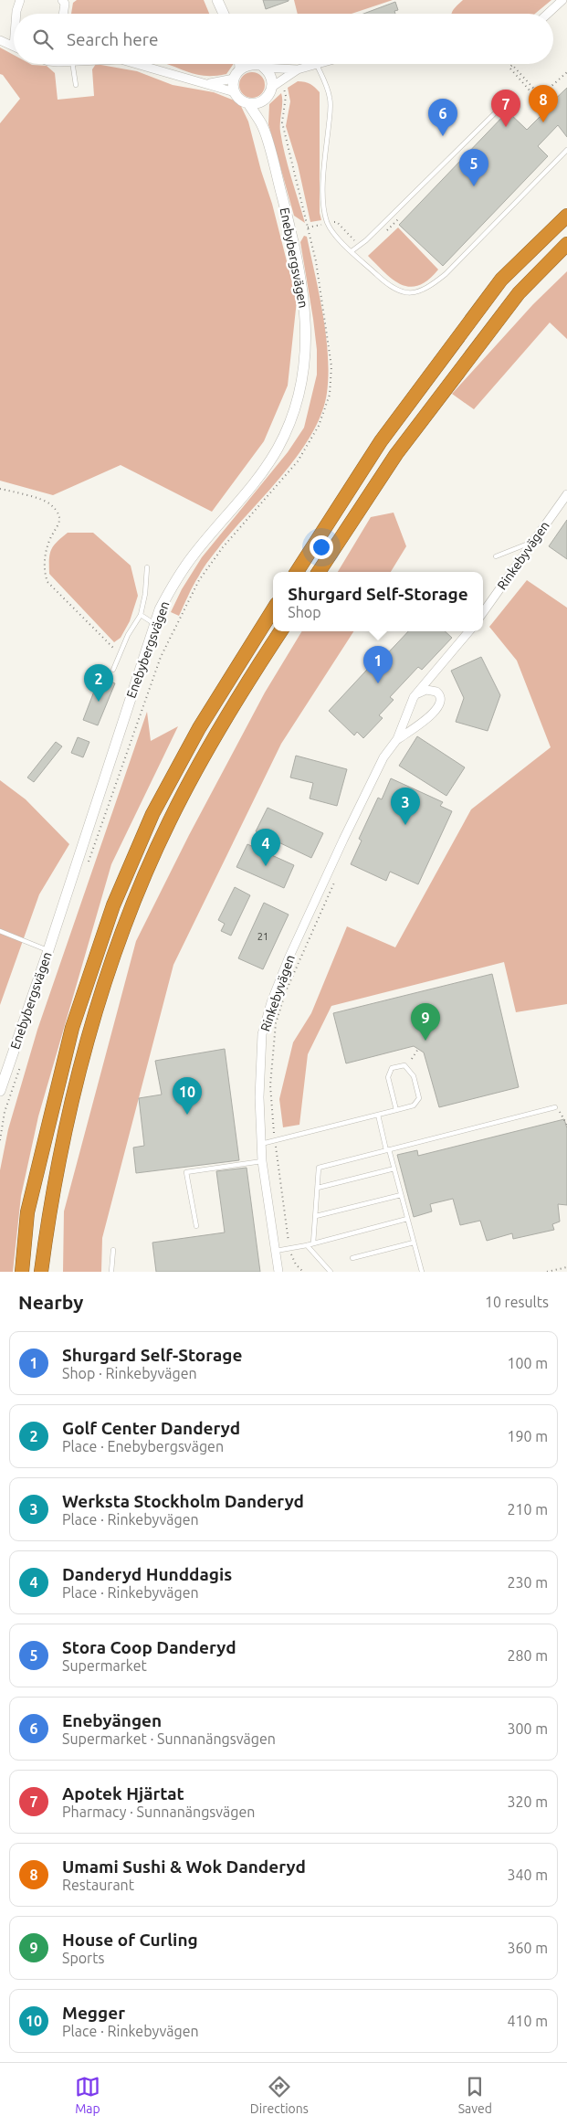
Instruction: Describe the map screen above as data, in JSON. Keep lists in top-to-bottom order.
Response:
{
  "streets": {
    "main road": ["Enebybergsvägen"],
    "street": ["Rinkebyvägen"]
  },
  "house_numbers": ["21"],
  "page": {
    "search": "Search here",
    "pins": [
      "8",
      "7",
      "6",
      "5",
      "1",
      "2",
      "3",
      "4",
      "9",
      "10"
    ],
    "popup": ["Shurgard Self-Storage", "Shop"],
    "heading": ["Nearby", "10 results"],
    "list": [
      {
        "mark": "1",
        "name": "Shurgard Self-Storage",
        "note": "Shop · Rinkebyvägen",
        "value": "100 m"
      },
      {
        "mark": "2",
        "name": "Golf Center Danderyd",
        "note": "Place · Enebybergsvägen",
        "value": "190 m"
      },
      {
        "mark": "3",
        "name": "Werksta Stockholm Danderyd",
        "note": "Place · Rinkebyvägen",
        "value": "210 m"
      },
      {
        "mark": "4",
        "name": "Danderyd Hunddagis",
        "note": "Place · Rinkebyvägen",
        "value": "230 m"
      },
      {
        "mark": "5",
        "name": "Stora Coop Danderyd",
        "note": "Supermarket",
        "value": "280 m"
      },
      {
        "mark": "6",
        "name": "Enebyängen",
        "note": "Supermarket · Sunnanängsvägen",
        "value": "300 m"
      },
      {
        "mark": "7",
        "name": "Apotek Hjärtat",
        "note": "Pharmacy · Sunnanängsvägen",
        "value": "320 m"
      },
      {
        "mark": "8",
        "name": "Umami Sushi & Wok Danderyd",
        "note": "Restaurant",
        "value": "340 m"
      },
      {
        "mark": "9",
        "name": "House of Curling",
        "note": "Sports",
        "value": "360 m"
      },
      {
        "mark": "10",
        "name": "Megger",
        "note": "Place · Rinkebyvägen",
        "value": "410 m"
      }
    ],
    "nav": ["Map", "Directions", "Saved"]
  }
}
